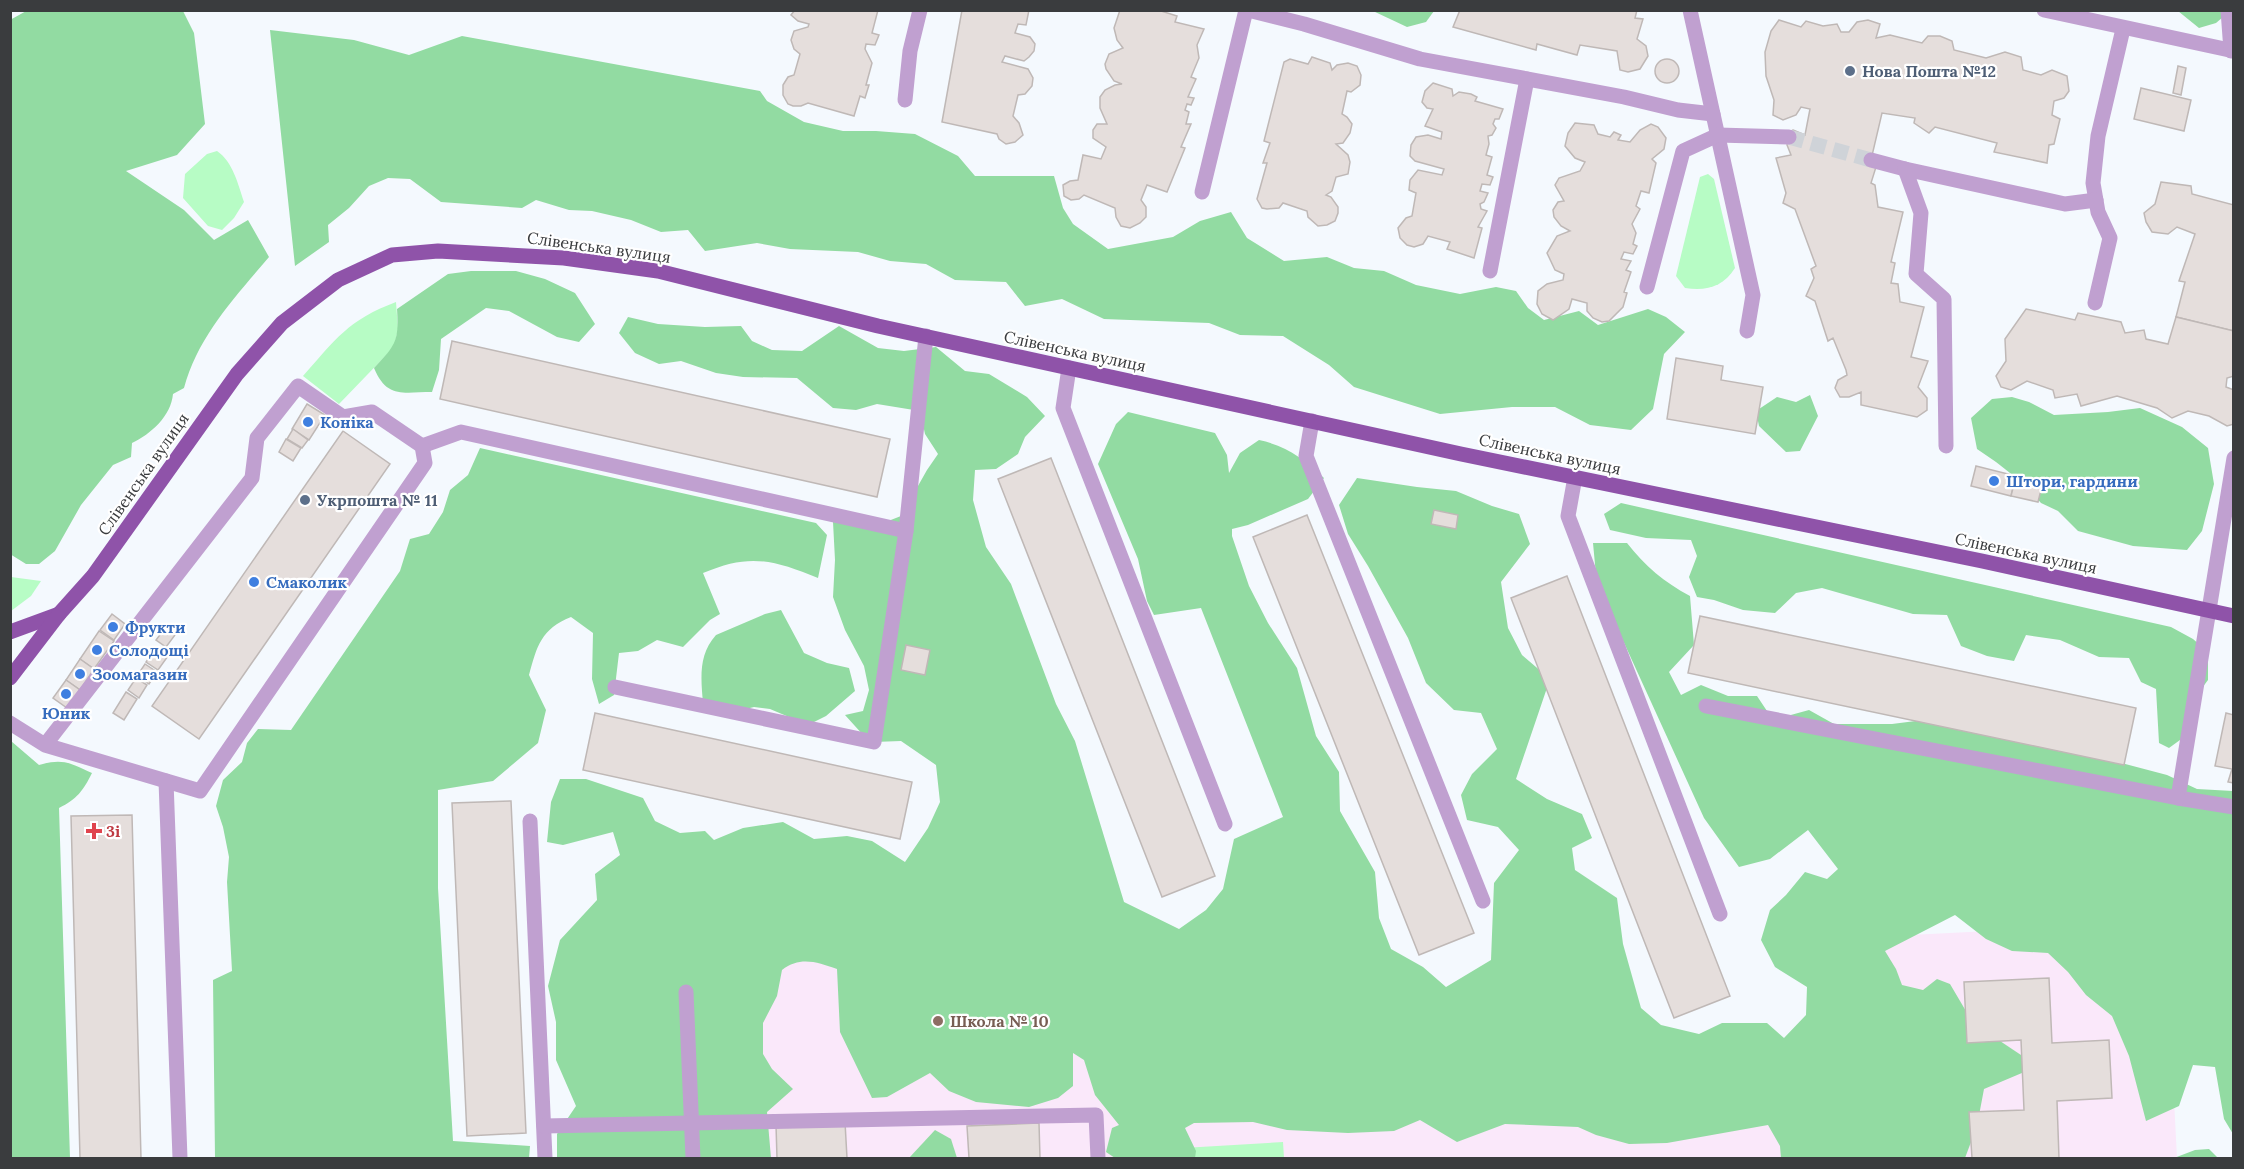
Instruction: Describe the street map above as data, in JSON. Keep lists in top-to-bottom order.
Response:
{
  "streets": {
    "main road": ["Слівенська вулиця"]
  },
  "places": {
    "other": [
      "Нова Пошта №12",
      "Коніка",
      "Штори, гардини",
      "Укрпошта № 11",
      "Смаколик",
      "Фрукти",
      "Солодощі",
      "Зоомагазин",
      "Юник",
      "Школа № 10"
    ],
    "health": ["3і"]
  }
}
